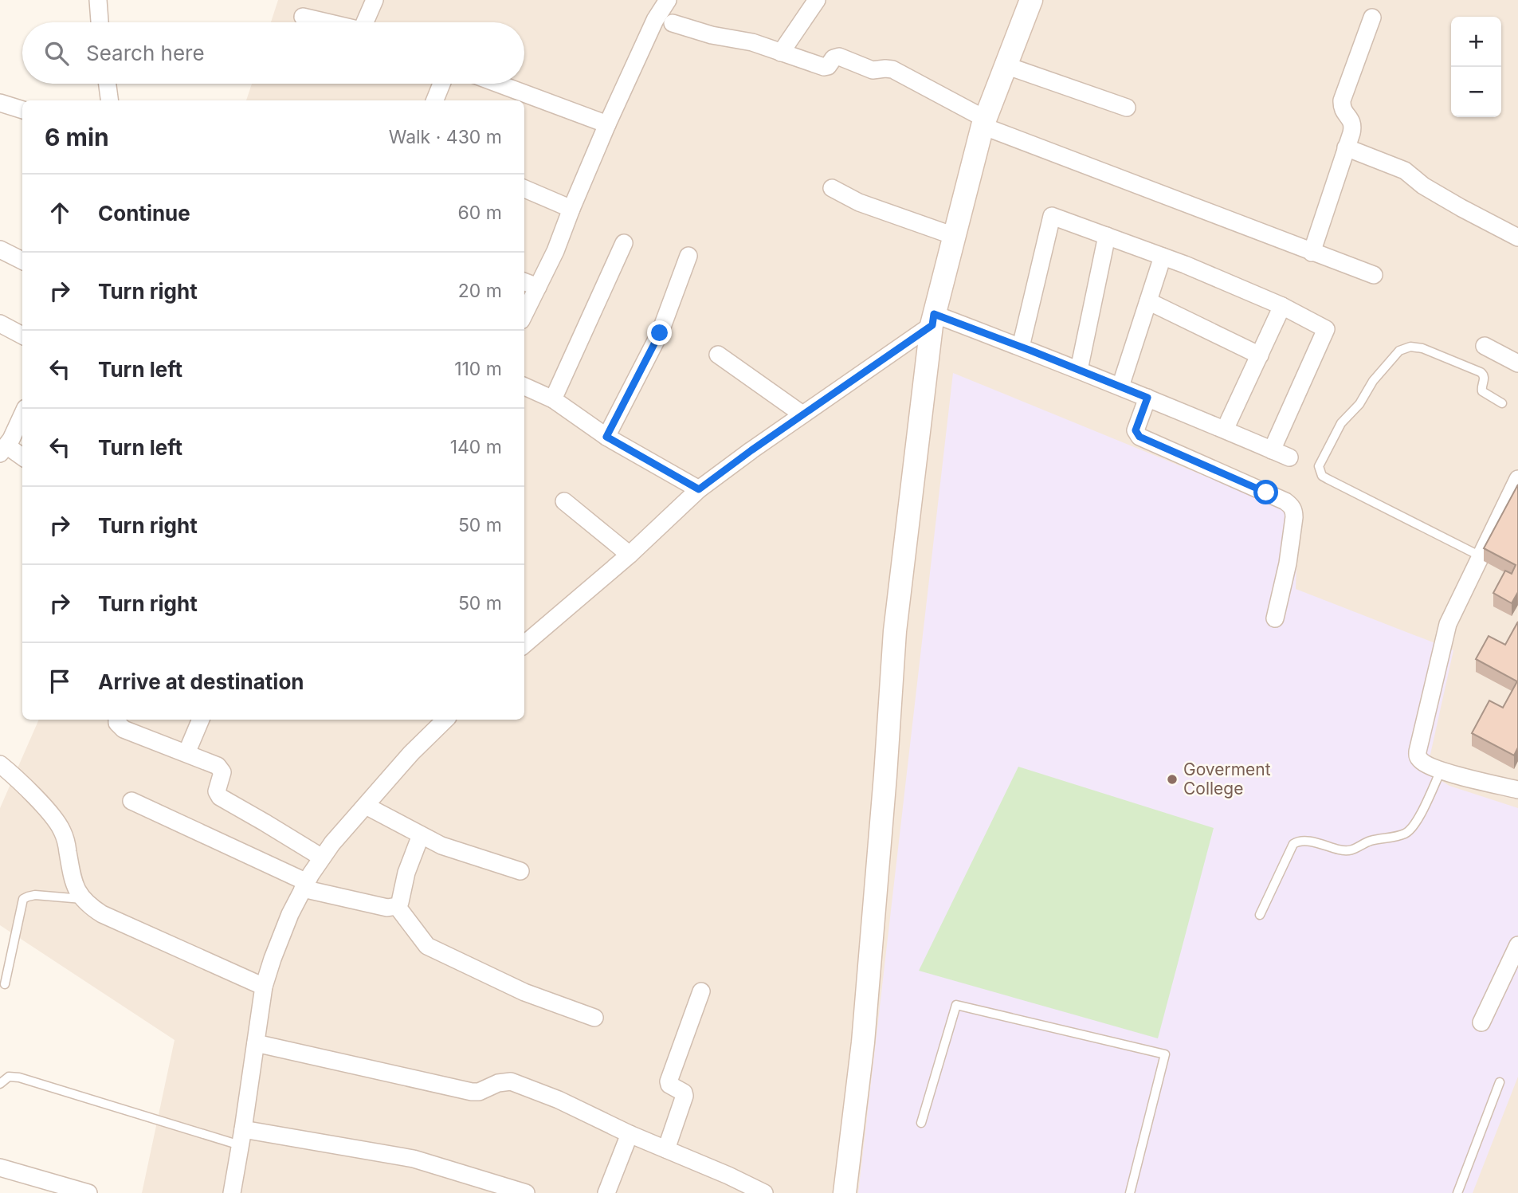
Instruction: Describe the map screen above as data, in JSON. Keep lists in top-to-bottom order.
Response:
{
  "places": ["Goverment College"],
  "page": {
    "map_buttons": ["+", "−"],
    "search": "Search here",
    "heading": ["6 min", "Walk · 430 m"],
    "list": [
      ["Continue", "60 m"],
      ["Turn right", "20 m"],
      ["Turn left", "110 m"],
      ["Turn left", "140 m"],
      ["Turn right", "50 m"],
      ["Turn right", "50 m"],
      "Arrive at destination"
    ]
  }
}
